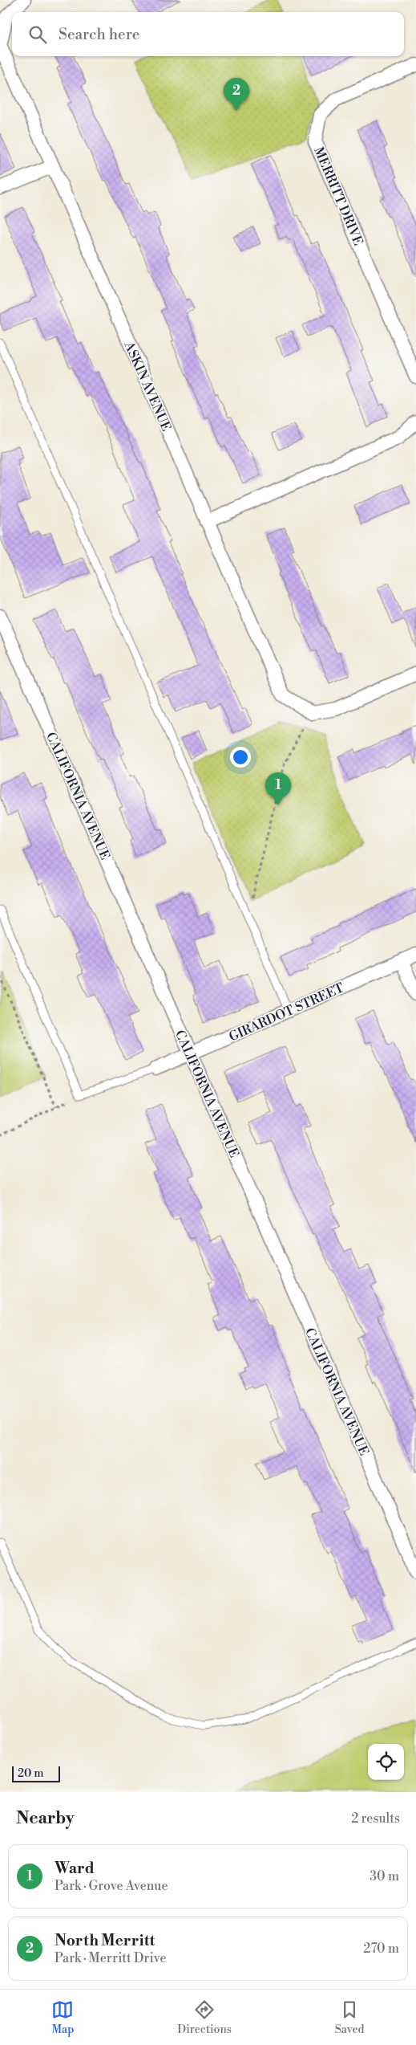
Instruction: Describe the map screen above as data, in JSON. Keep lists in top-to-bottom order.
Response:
{
  "streets": {
    "street": [
      "MERRITT DRIVE",
      "ASKIN AVENUE",
      "CALIFORNIA AVENUE",
      "GIRARDOT STREET"
    ]
  },
  "crossings": [
    ["CALIFORNIA AVENUE", "GIRARDOT STREET"]
  ],
  "scale_bar": "20 m",
  "page": {
    "search": "Search here",
    "pins": ["2", "1"],
    "scale": "20 m",
    "heading": ["Nearby", "2 results"],
    "list": [
      {
        "mark": "1",
        "name": "Ward",
        "note": "Park · Grove Avenue",
        "value": "30 m"
      },
      {
        "mark": "2",
        "name": "North Merritt",
        "note": "Park · Merritt Drive",
        "value": "270 m"
      }
    ],
    "nav": ["Map", "Directions", "Saved"]
  }
}
